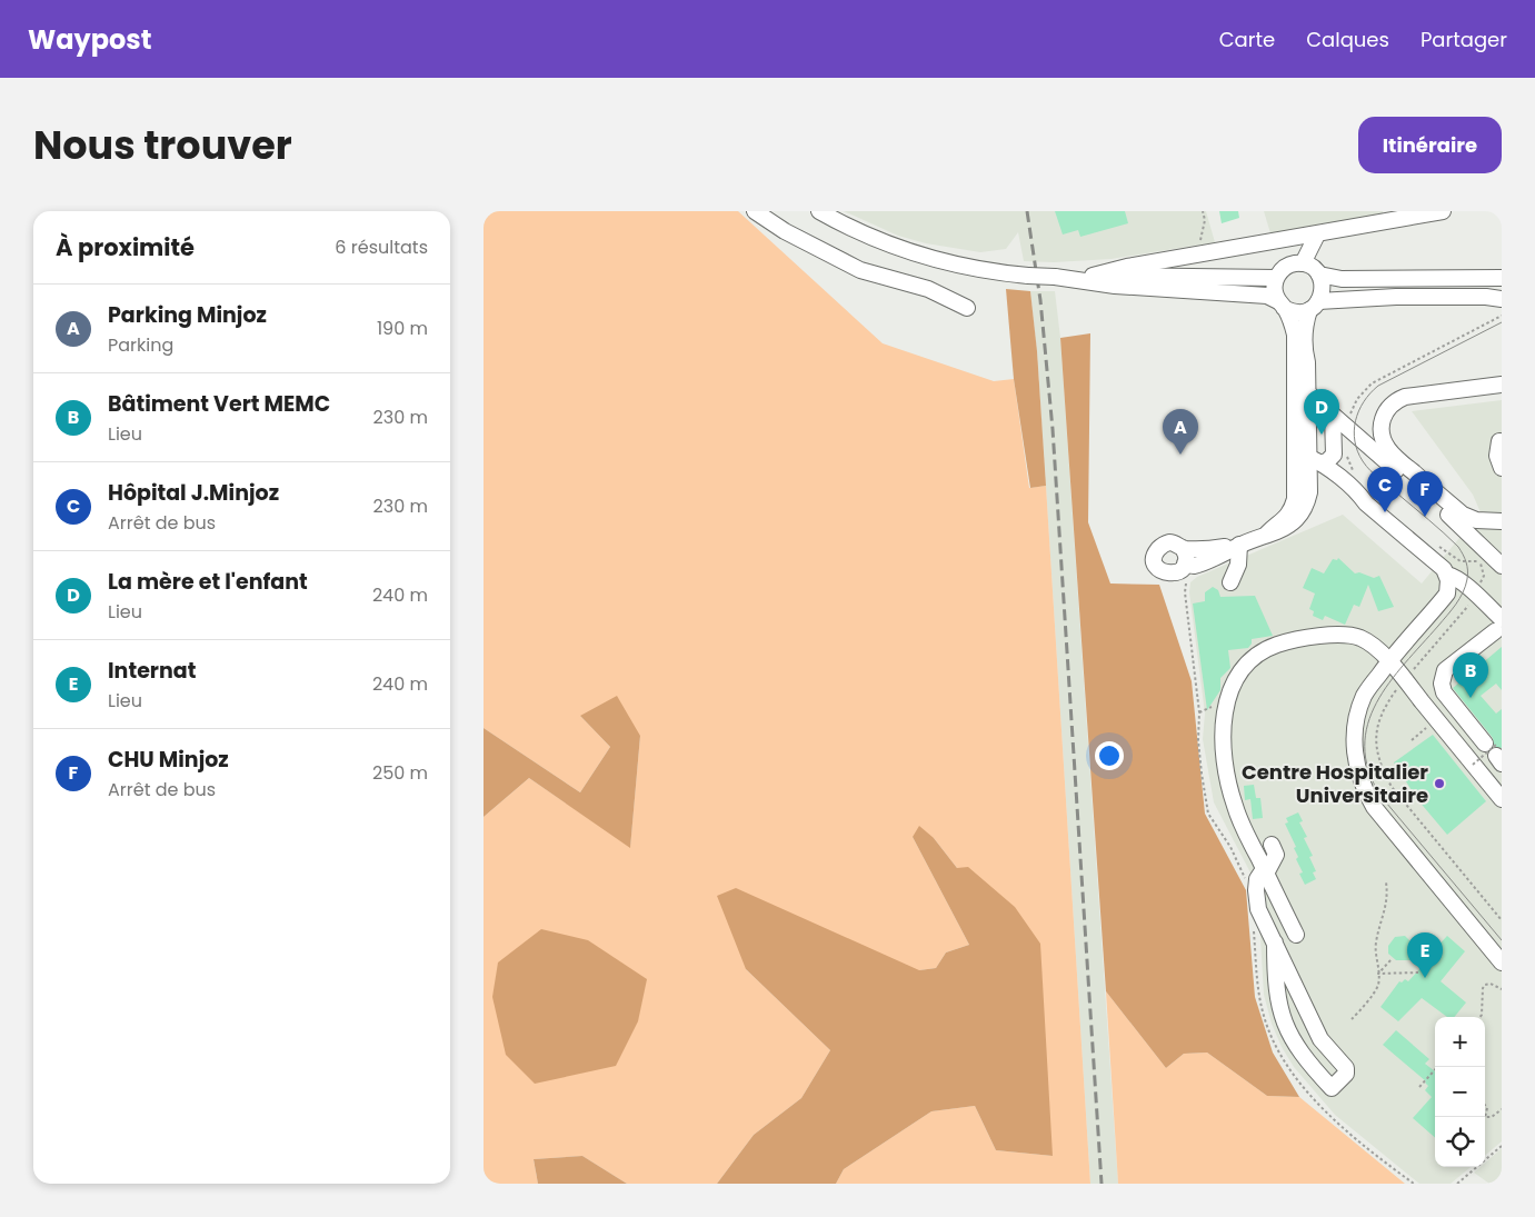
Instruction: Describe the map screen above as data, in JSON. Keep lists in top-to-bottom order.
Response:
{
  "places": ["Centre Hospitalier Universitaire"],
  "page": {
    "header": "Waypost",
    "nav": ["Carte", "Calques", "Partager"],
    "title": "Nous trouver",
    "buttons": "Itinéraire",
    "heading": ["À proximité", "6 résultats"],
    "list": [
      {
        "mark": "A",
        "name": "Parking Minjoz",
        "note": "Parking",
        "value": "190 m"
      },
      {
        "mark": "B",
        "name": "Bâtiment Vert MEMC",
        "note": "Lieu",
        "value": "230 m"
      },
      {
        "mark": "C",
        "name": "Hôpital J.Minjoz",
        "note": "Arrêt de bus",
        "value": "230 m"
      },
      {
        "mark": "D",
        "name": "La mère et l'enfant",
        "note": "Lieu",
        "value": "240 m"
      },
      {
        "mark": "E",
        "name": "Internat",
        "note": "Lieu",
        "value": "240 m"
      },
      {
        "mark": "F",
        "name": "CHU Minjoz",
        "note": "Arrêt de bus",
        "value": "250 m"
      }
    ],
    "pins": [
      "D",
      "A",
      "C",
      "F",
      "B",
      "E"
    ],
    "map_buttons": ["+", "−"]
  }
}
